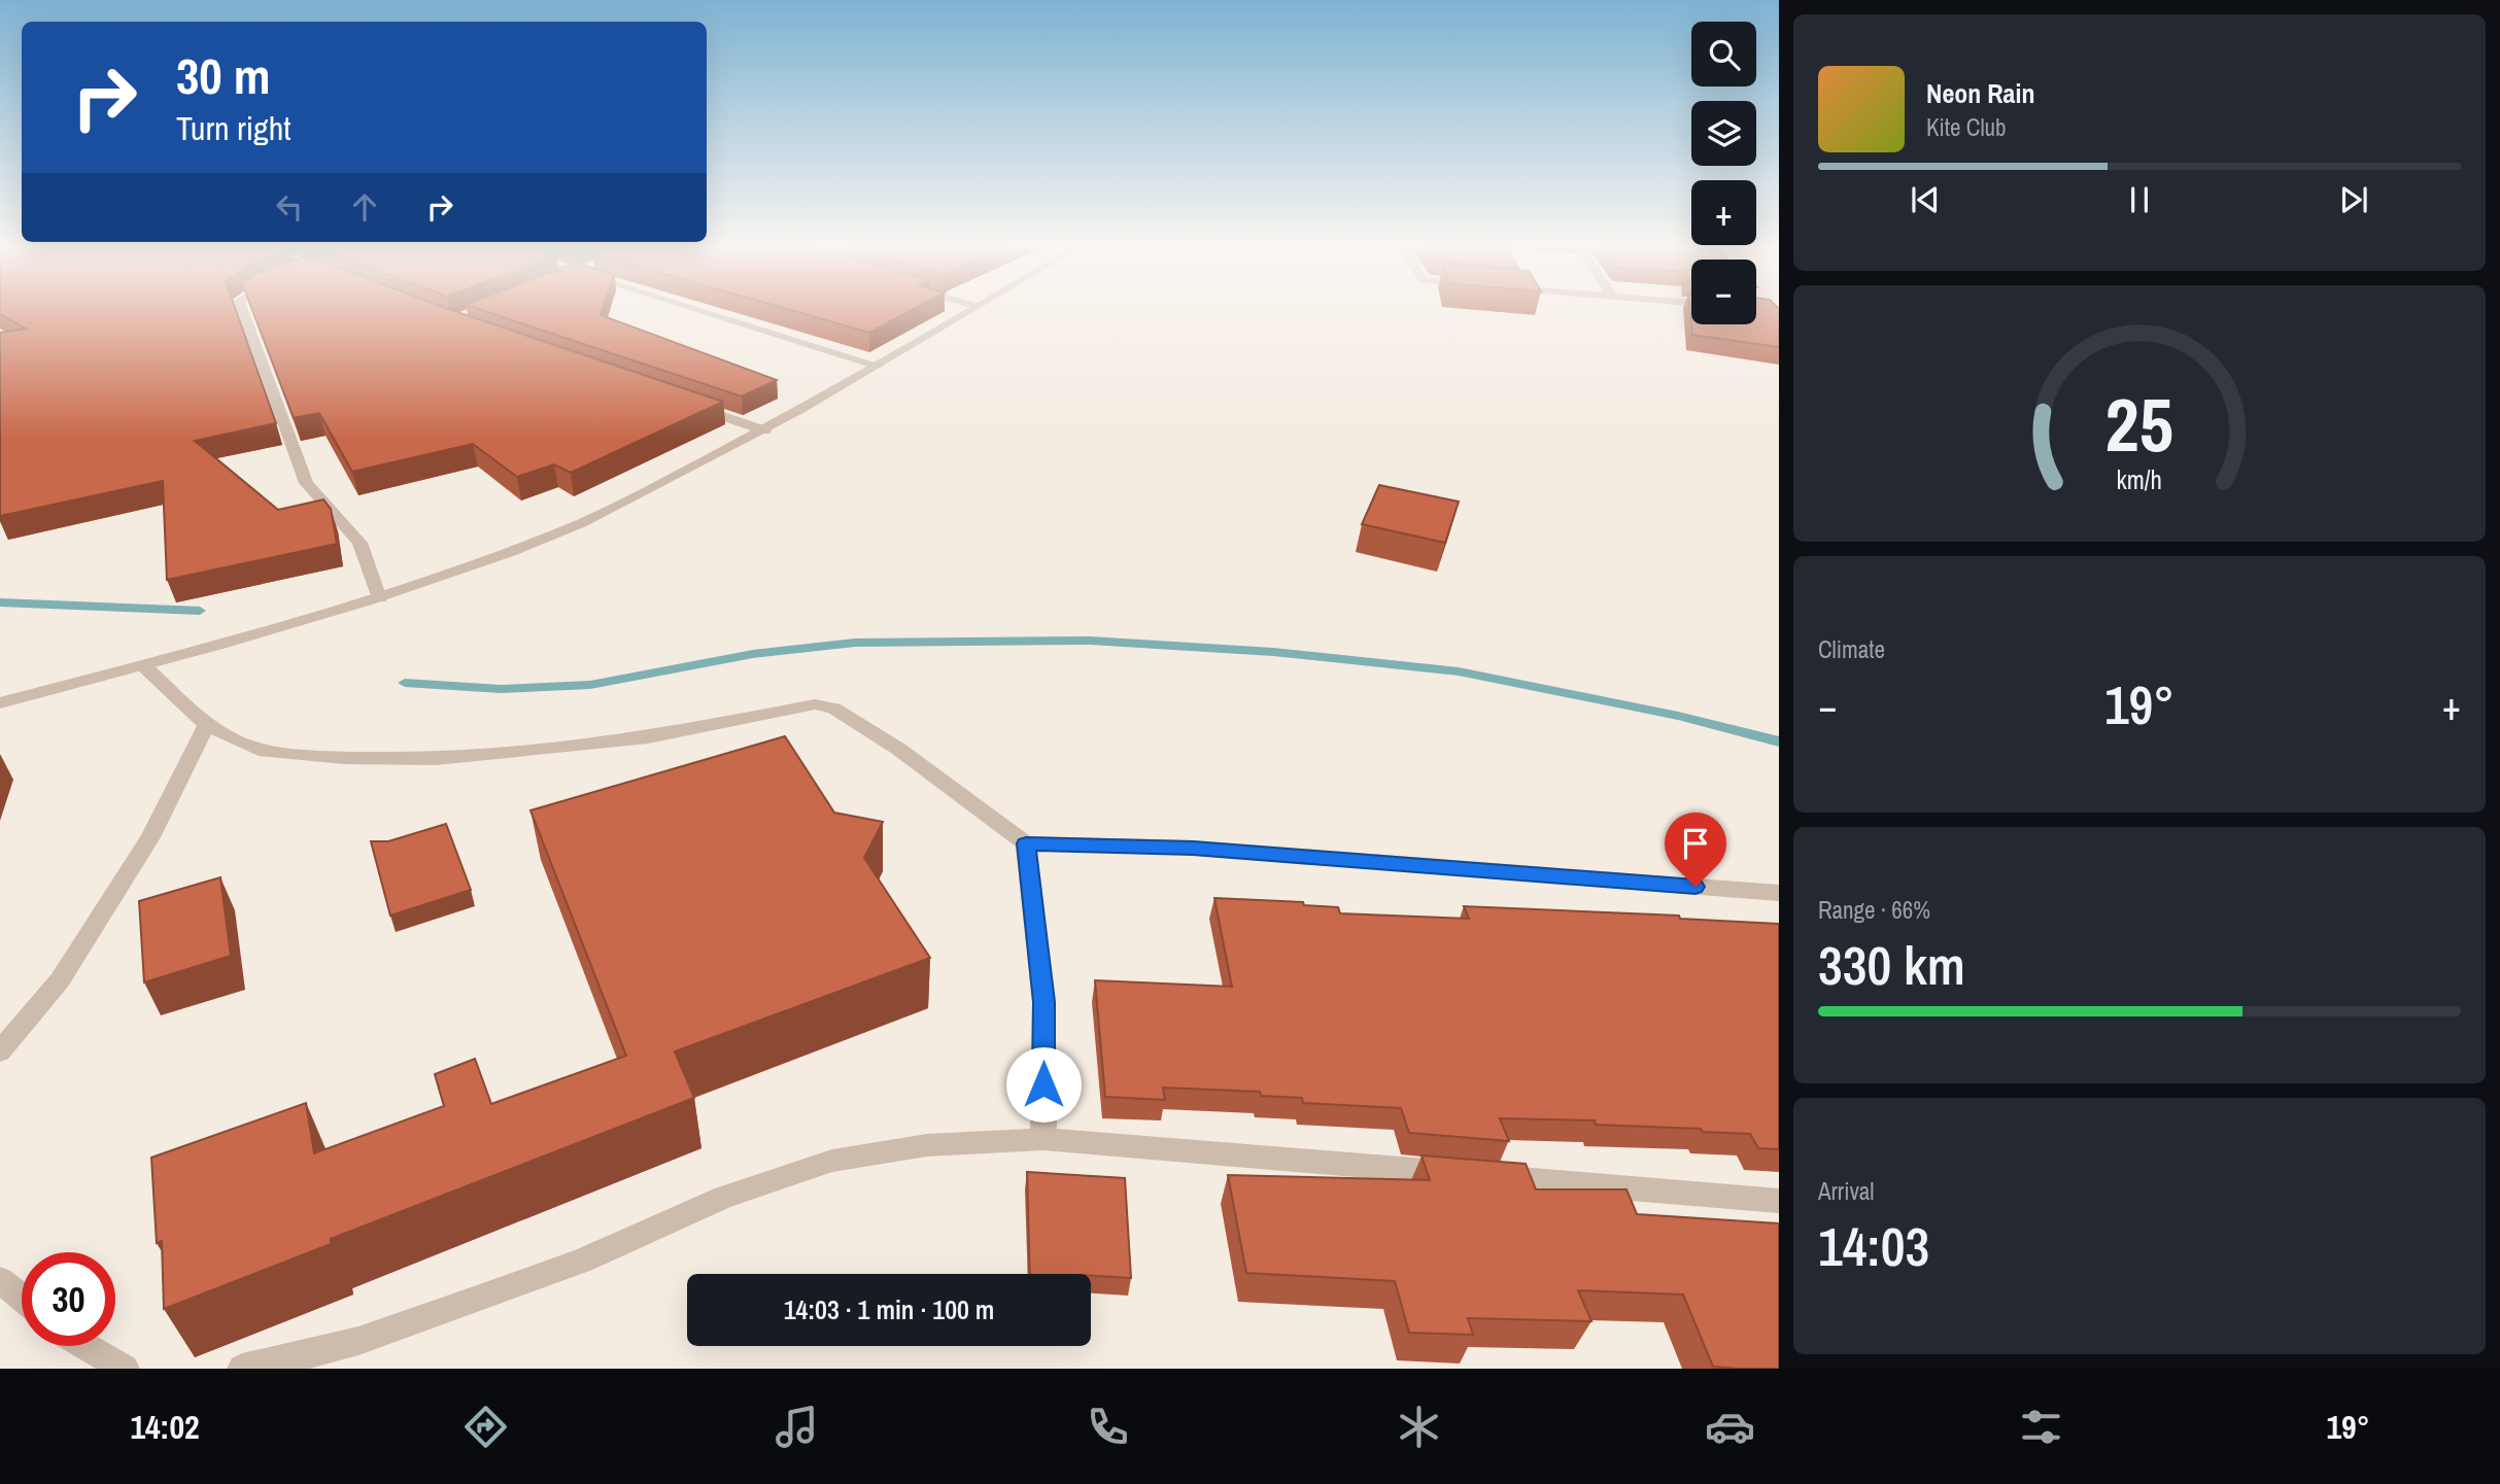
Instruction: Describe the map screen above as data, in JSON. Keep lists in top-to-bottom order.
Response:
{
  "page": {
    "map_buttons": ["+", "−"],
    "turn": ["30 m", "Turn right"],
    "song": ["Neon Rain", "Kite Club"],
    "tile": [
      "Climate",
      ["Range · 66%", "330 km"],
      ["Arrival", "14:03"]
    ],
    "heat": ["−", "19°", "+"],
    "limit": "30",
    "trip": "14:03 · 1 min · 100 m",
    "tabs": ["14:02", "19°"],
    "gauge": ["25", "km/h"]
  }
}
